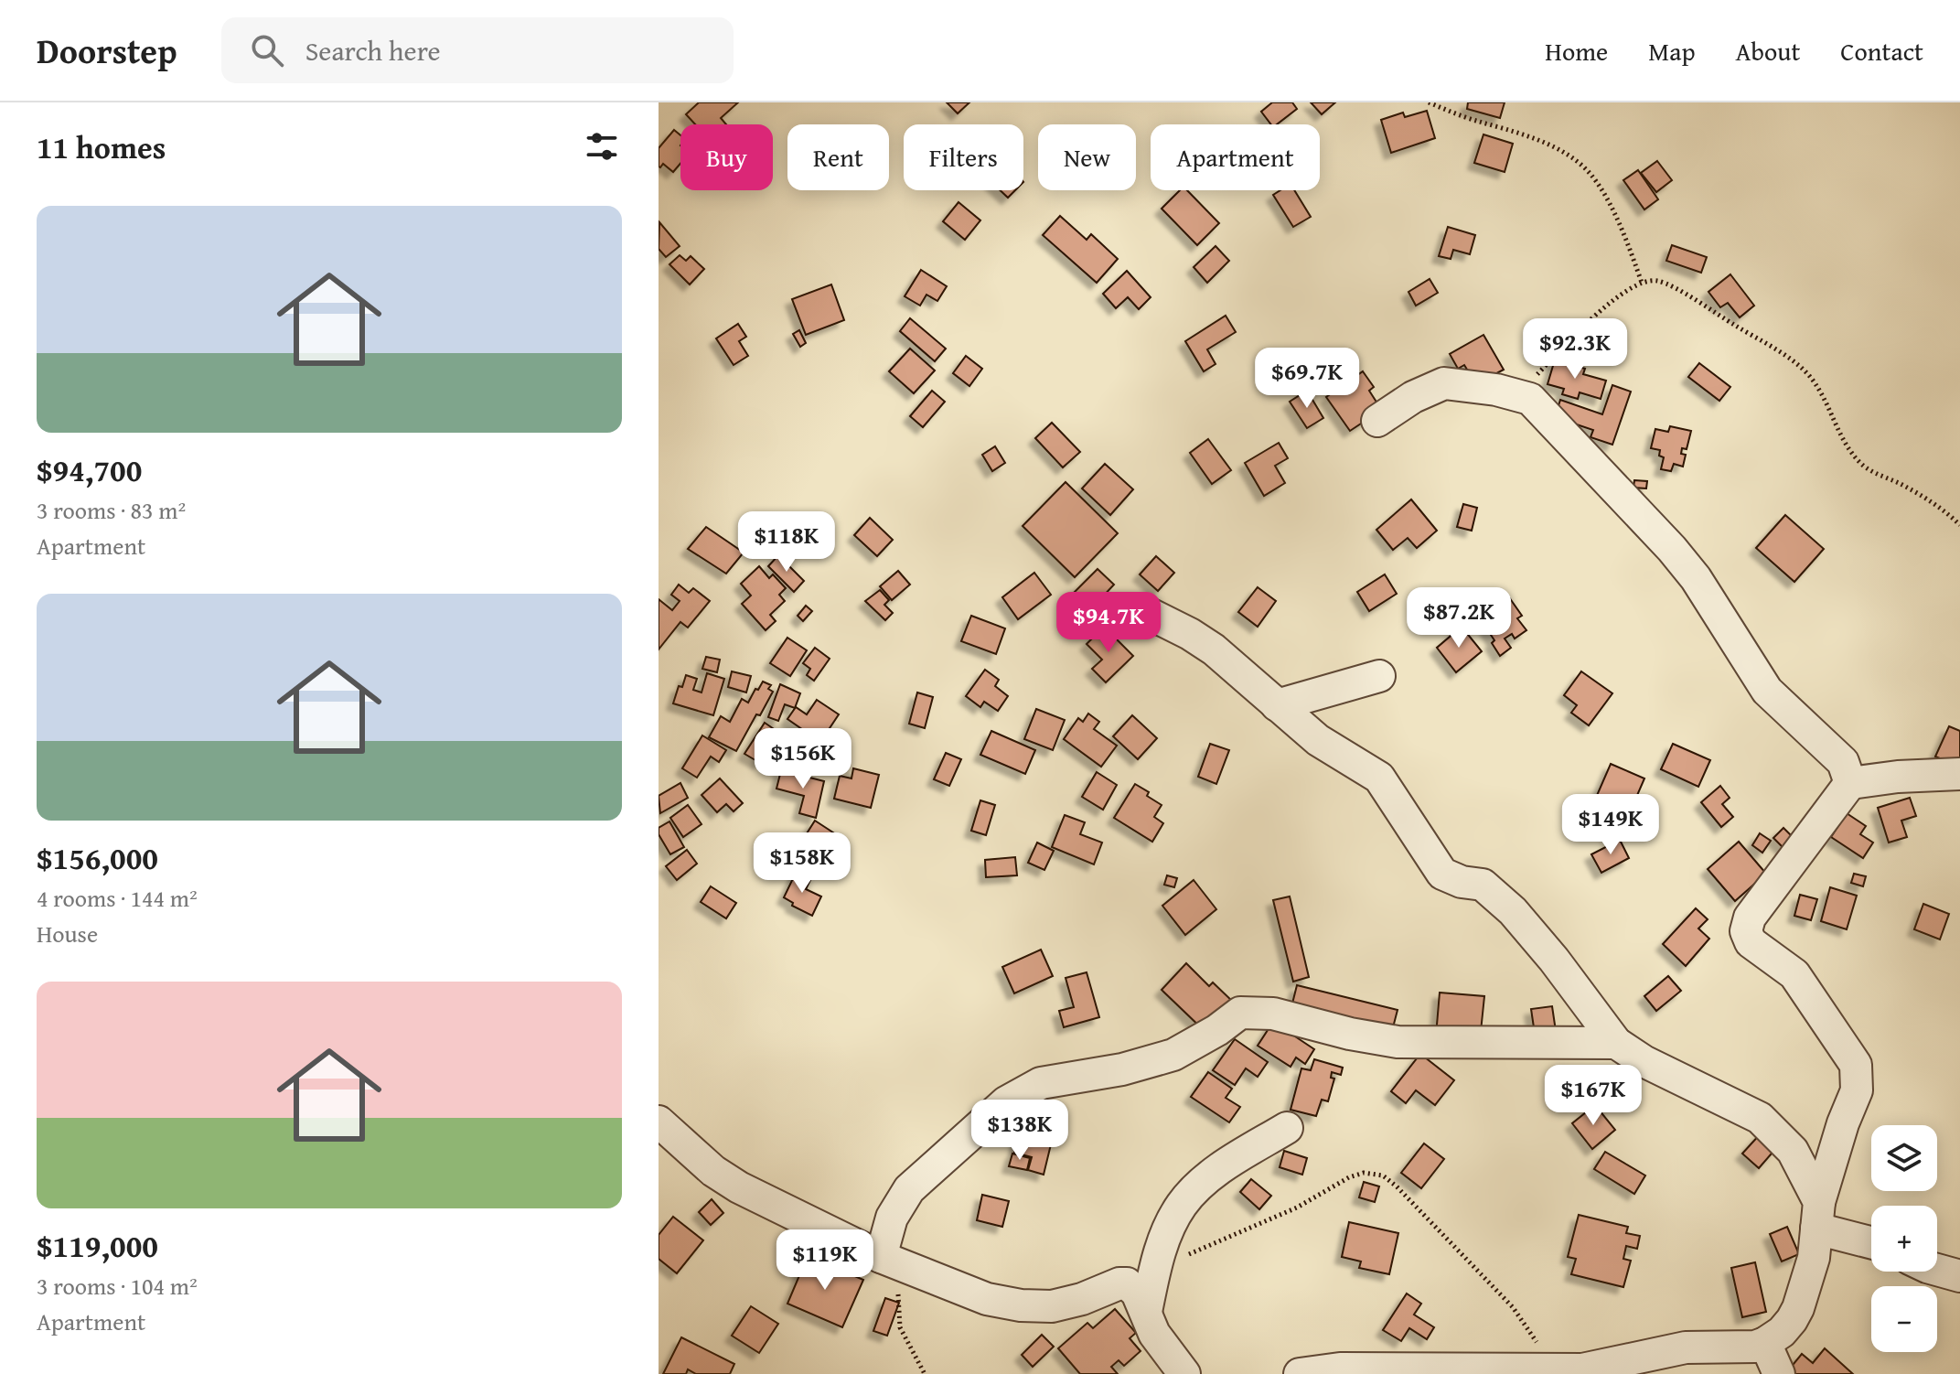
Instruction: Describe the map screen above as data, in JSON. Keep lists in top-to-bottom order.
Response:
{
  "page": {
    "header": "Doorstep",
    "search": "Search here",
    "nav": [
      "Home",
      "Map",
      "About",
      "Contact"
    ],
    "heading": "11 homes",
    "chip": [
      "Buy",
      "Rent",
      "Filters",
      "New",
      "Apartment"
    ],
    "list": [
      {
        "name": "$94,700",
        "note": "3 rooms · 83 m² · Apartment"
      },
      {
        "name": "$156,000",
        "note": "4 rooms · 144 m² · House"
      },
      {
        "name": "$119,000",
        "note": "3 rooms · 104 m² · Apartment"
      }
    ],
    "price": [
      "$92.3K",
      "$69.7K",
      "$118K",
      "$87.2K",
      "$94.7K",
      "$156K",
      "$149K",
      "$158K",
      "$167K",
      "$138K",
      "$119K"
    ],
    "map_buttons": ["+", "−"]
  }
}
